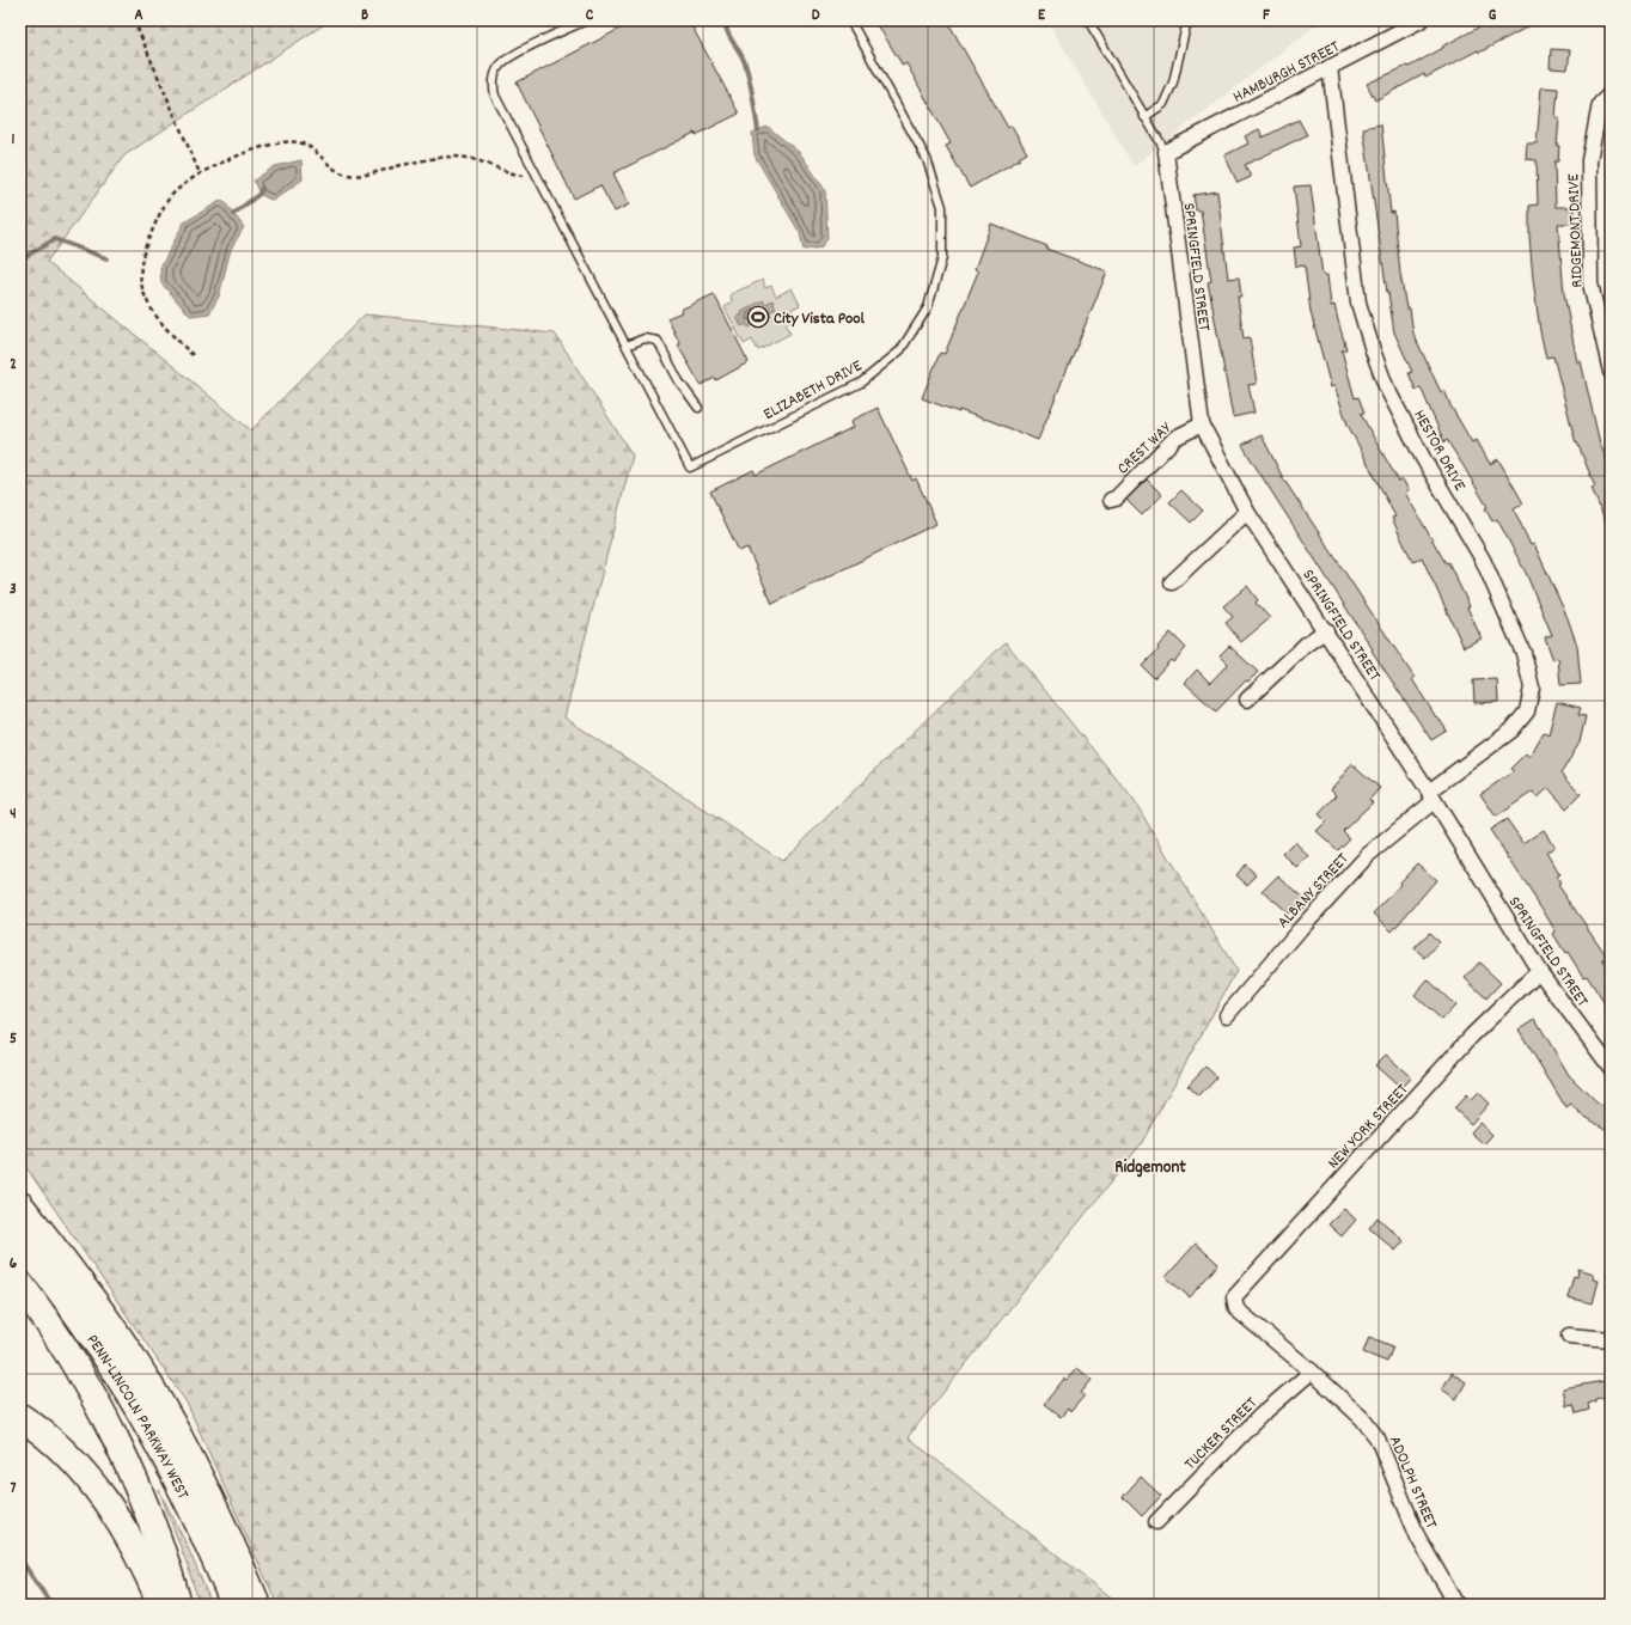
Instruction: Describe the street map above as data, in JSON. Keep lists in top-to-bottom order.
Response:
{
  "streets": {
    "highway": ["PENN-LINCOLN PARKWAY WEST"],
    "street": [
      "HAMBURGH STREET",
      "RIDGEMONT DRIVE",
      "SPRINGFIELD STREET",
      "CREST WAY",
      "HESTOR DRIVE",
      "ALBANY STREET",
      "NEW YORK STREET",
      "TUCKER STREET",
      "ADOLPH STREET"
    ],
    "lane": ["ELIZABETH DRIVE"]
  },
  "crossings": [
    ["HAMBURGH STREET", "SPRINGFIELD STREET"],
    ["HAMBURGH STREET", "HESTOR DRIVE"],
    ["SPRINGFIELD STREET", "CREST WAY"],
    ["SPRINGFIELD STREET", "HESTOR DRIVE"],
    ["SPRINGFIELD STREET", "ALBANY STREET"],
    ["SPRINGFIELD STREET", "NEW YORK STREET"],
    ["HESTOR DRIVE", "ALBANY STREET"],
    ["NEW YORK STREET", "ADOLPH STREET"],
    ["TUCKER STREET", "ADOLPH STREET"]
  ],
  "districts": ["Ridgemont"],
  "places": {
    "sports": ["City Vista Pool"]
  },
  "grid": {
    "columns": [
      "A",
      "B",
      "C",
      "D",
      "E",
      "F",
      "G"
    ],
    "rows": [
      "1",
      "2",
      "3",
      "4",
      "5",
      "6",
      "7"
    ]
  }
}
